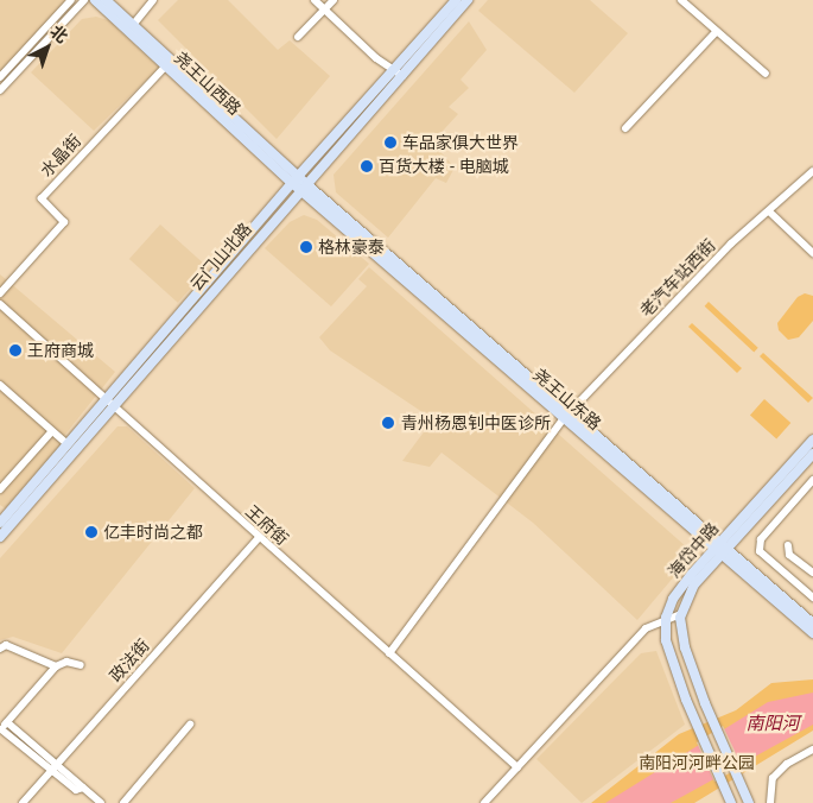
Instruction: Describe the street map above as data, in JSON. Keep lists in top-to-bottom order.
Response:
{
  "streets": {
    "main road": [
      "尧王山西路",
      "云门山北路",
      "尧王山东路",
      "海岱中路"
    ],
    "street": [
      "水晶街",
      "老汽车站西街",
      "王府街",
      "政法街"
    ]
  },
  "crossings": [
    ["尧王山西路", "水晶街"],
    ["尧王山西路", "云门山北路"],
    ["尧王山西路", "尧王山东路"],
    ["云门山北路", "尧王山东路"],
    ["云门山北路", "王府街"],
    ["老汽车站西街", "尧王山东路"],
    ["老汽车站西街", "王府街"],
    ["尧王山东路", "海岱中路"],
    ["王府街", "政法街"]
  ],
  "water": ["南阳河"],
  "parks": ["南阳河河畔公园"],
  "places": [
    "车品家俱大世界",
    "百货大楼 - 电脑城",
    "格林豪泰",
    "王府商城",
    "青州杨恩钊中医诊所",
    "亿丰时尚之都"
  ],
  "north": "top right"
}
